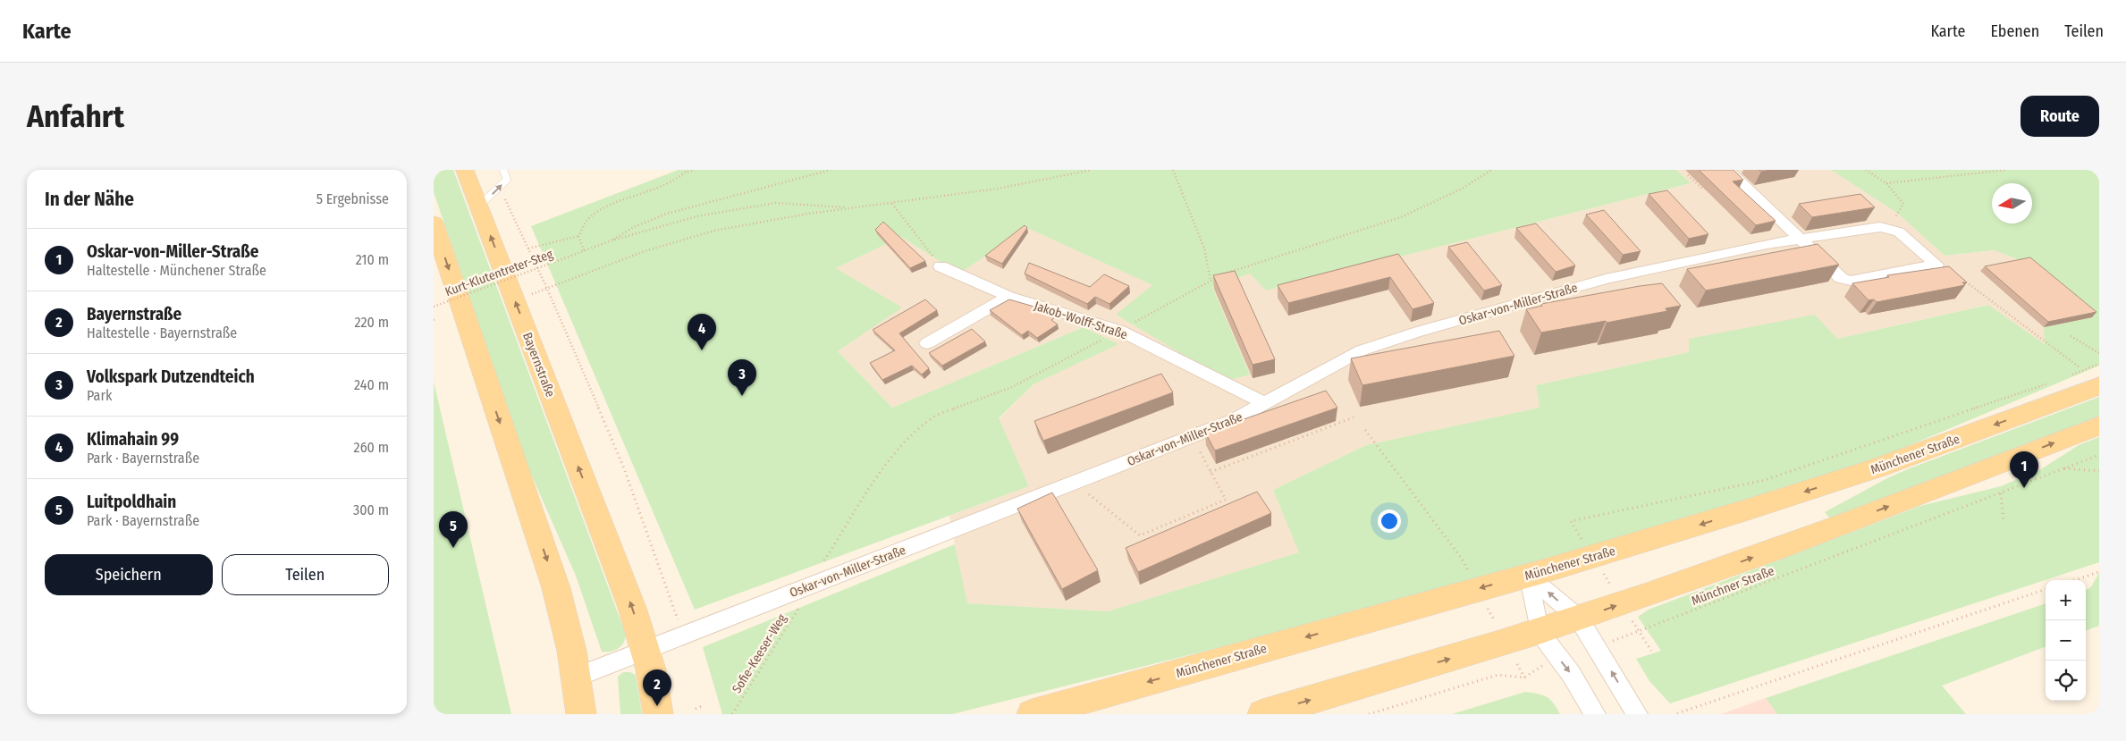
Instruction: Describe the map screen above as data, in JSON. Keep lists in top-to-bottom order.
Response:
{
  "streets": {
    "main road": ["Bayernstraße", "Münchener Straße"],
    "street": ["Oskar-von-Miller-Straße", "Jakob-Wolff-Straße"],
    "path": ["Kurt-Klutentreter-Steg", "Münchner Straße", "Sofie-Keeser-Weg"]
  },
  "crossings": [
    ["Oskar-von-Miller-Straße", "Jakob-Wolff-Straße"],
    ["Oskar-von-Miller-Straße", "Bayernstraße"]
  ],
  "north": "left",
  "page": {
    "header": "Karte",
    "nav": ["Karte", "Ebenen", "Teilen"],
    "buttons": [
      "Route",
      ["Speichern", "Teilen"]
    ],
    "title": "Anfahrt",
    "heading": ["In der Nähe", "5 Ergebnisse"],
    "list": [
      {
        "mark": "1",
        "name": "Oskar-von-Miller-Straße",
        "note": "Haltestelle · Münchener Straße",
        "value": "210 m"
      },
      {
        "mark": "2",
        "name": "Bayernstraße",
        "note": "Haltestelle · Bayernstraße",
        "value": "220 m"
      },
      {
        "mark": "3",
        "name": "Volkspark Dutzendteich",
        "note": "Park",
        "value": "240 m"
      },
      {
        "mark": "4",
        "name": "Klimahain 99",
        "note": "Park · Bayernstraße",
        "value": "260 m"
      },
      {
        "mark": "5",
        "name": "Luitpoldhain",
        "note": "Park · Bayernstraße",
        "value": "300 m"
      }
    ],
    "pins": [
      "4",
      "3",
      "1",
      "5",
      "2"
    ],
    "map_buttons": ["+", "−"]
  }
}
